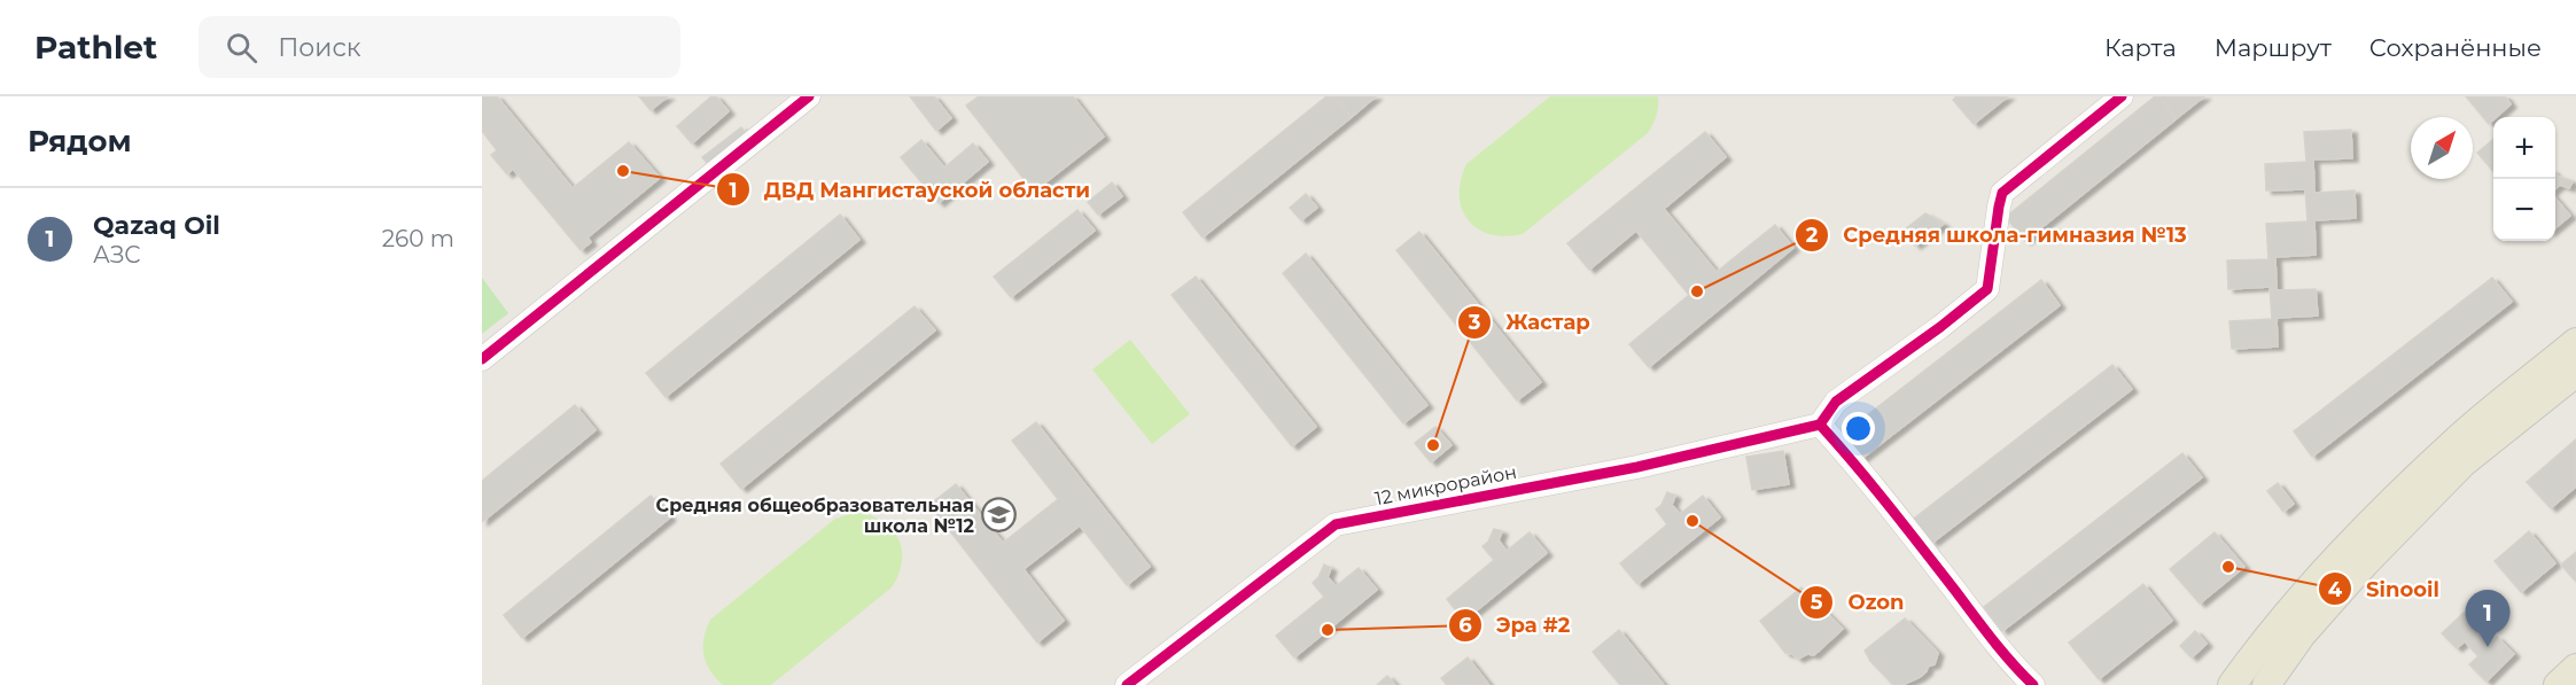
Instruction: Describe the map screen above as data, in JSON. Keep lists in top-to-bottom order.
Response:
{
  "streets": {
    "street": ["12 микрорайон"]
  },
  "places": {
    "other": [
      "ДВД Мангистауской области",
      "Средняя школа-гимназия №13",
      "Жастар",
      "Ozon",
      "Sinooil",
      "Эра #2"
    ],
    "school or university": ["Средняя общеобразовательная школа №12"]
  },
  "north": "top right",
  "page": {
    "header": "Pathlet",
    "search": "Поиск",
    "nav": ["Карта", "Маршрут", "Сохранённые"],
    "heading": "Рядом",
    "map_buttons": ["+", "−"],
    "list": [
      {
        "mark": "1",
        "name": "Qazaq Oil",
        "note": "АЗС",
        "value": "260 m"
      }
    ],
    "pins": "1"
  }
}
